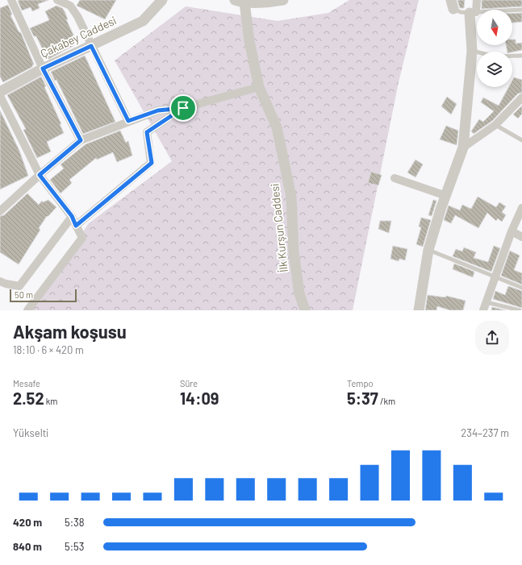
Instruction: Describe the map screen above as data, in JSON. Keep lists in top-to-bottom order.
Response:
{
  "streets": {
    "street": ["Çakabey Caddesi", "İlk Kurşun Caddesi"]
  },
  "scale_bar": "50 m",
  "north": "bottom",
  "page": {
    "scale": "50 m",
    "heading": ["Akşam koşusu", "18:10 · 6 × 420 m"],
    "stats": [
      ["Mesafe", "2.52 km"],
      ["Süre", "14:09"],
      ["Tempo", "5:37 /km"]
    ],
    "chart": ["Yükselti", "234–237 m"],
    "list": [
      {
        "name": "420 m",
        "note": "5:38"
      },
      {
        "name": "840 m",
        "note": "5:53"
      }
    ]
  }
}
